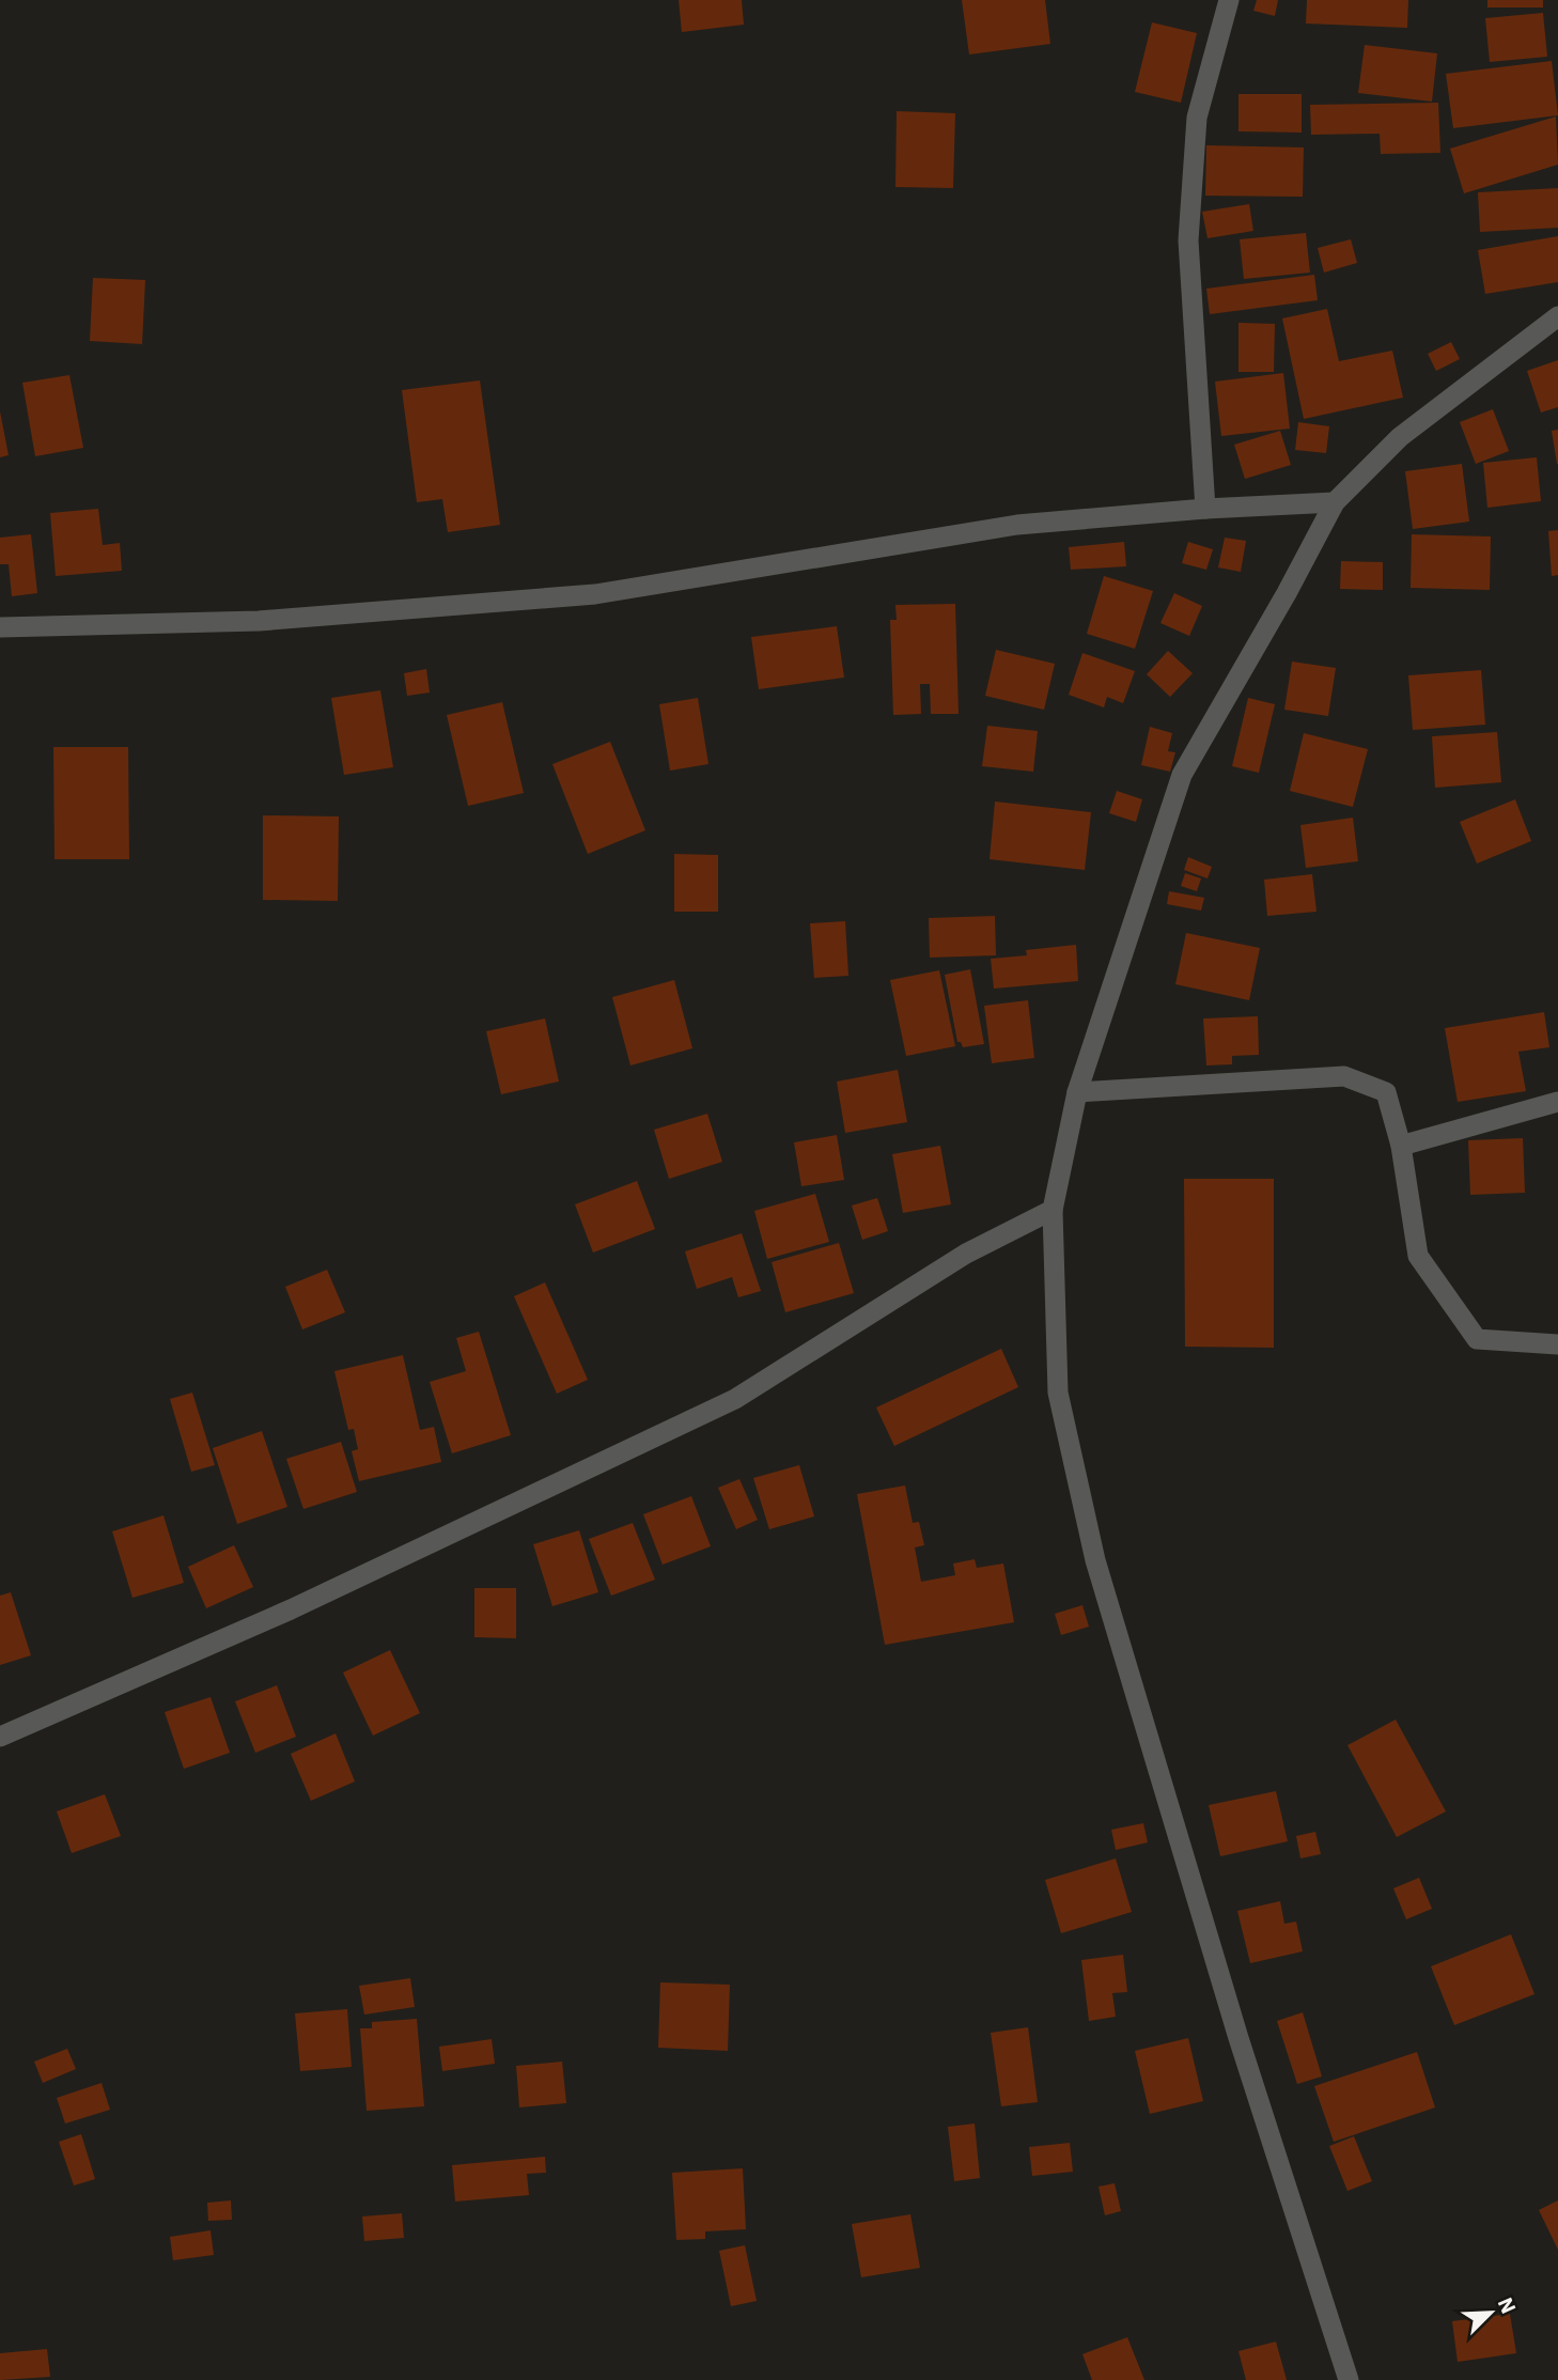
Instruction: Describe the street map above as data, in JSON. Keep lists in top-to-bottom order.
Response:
{
  "north": "top right"
}
